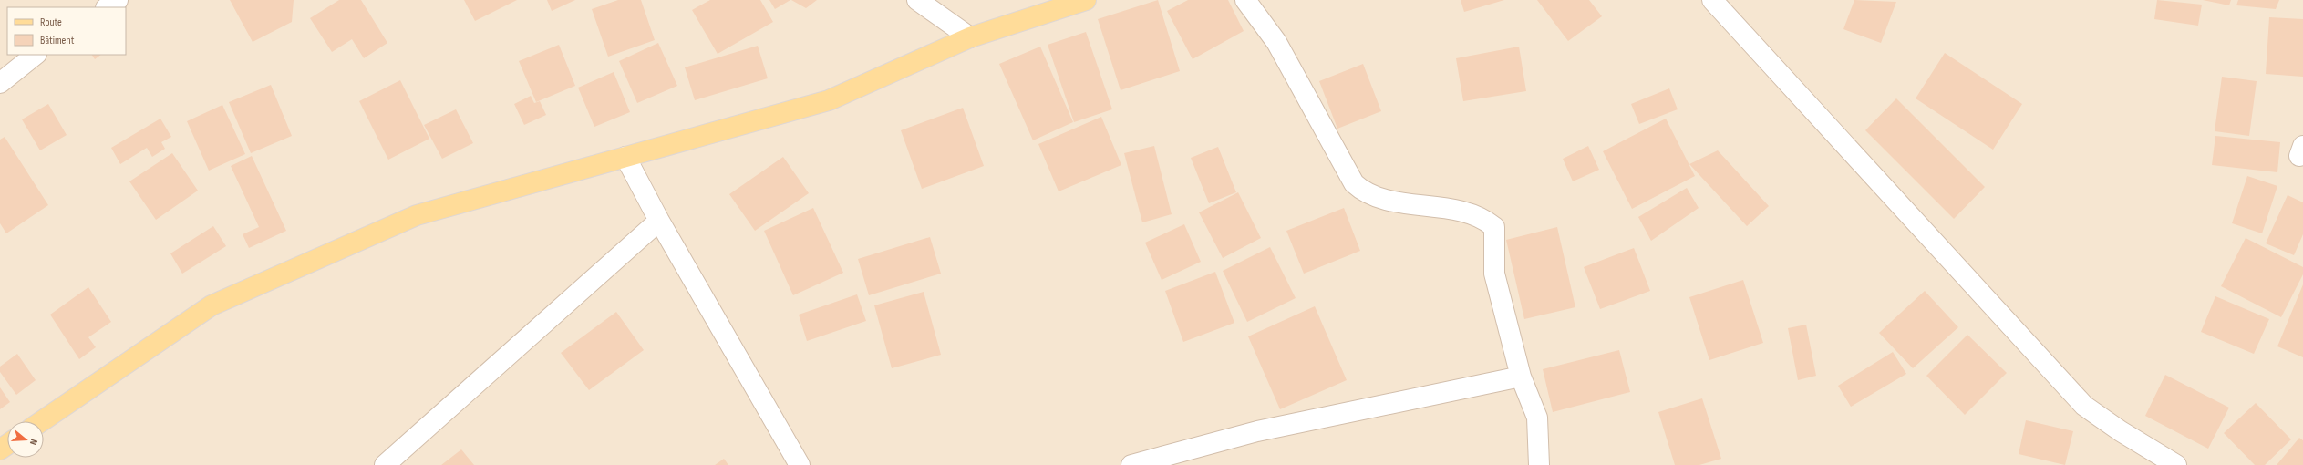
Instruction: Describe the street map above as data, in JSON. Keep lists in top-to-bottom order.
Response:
{
  "legend": ["Route", "Bâtiment"],
  "north": "right"
}
